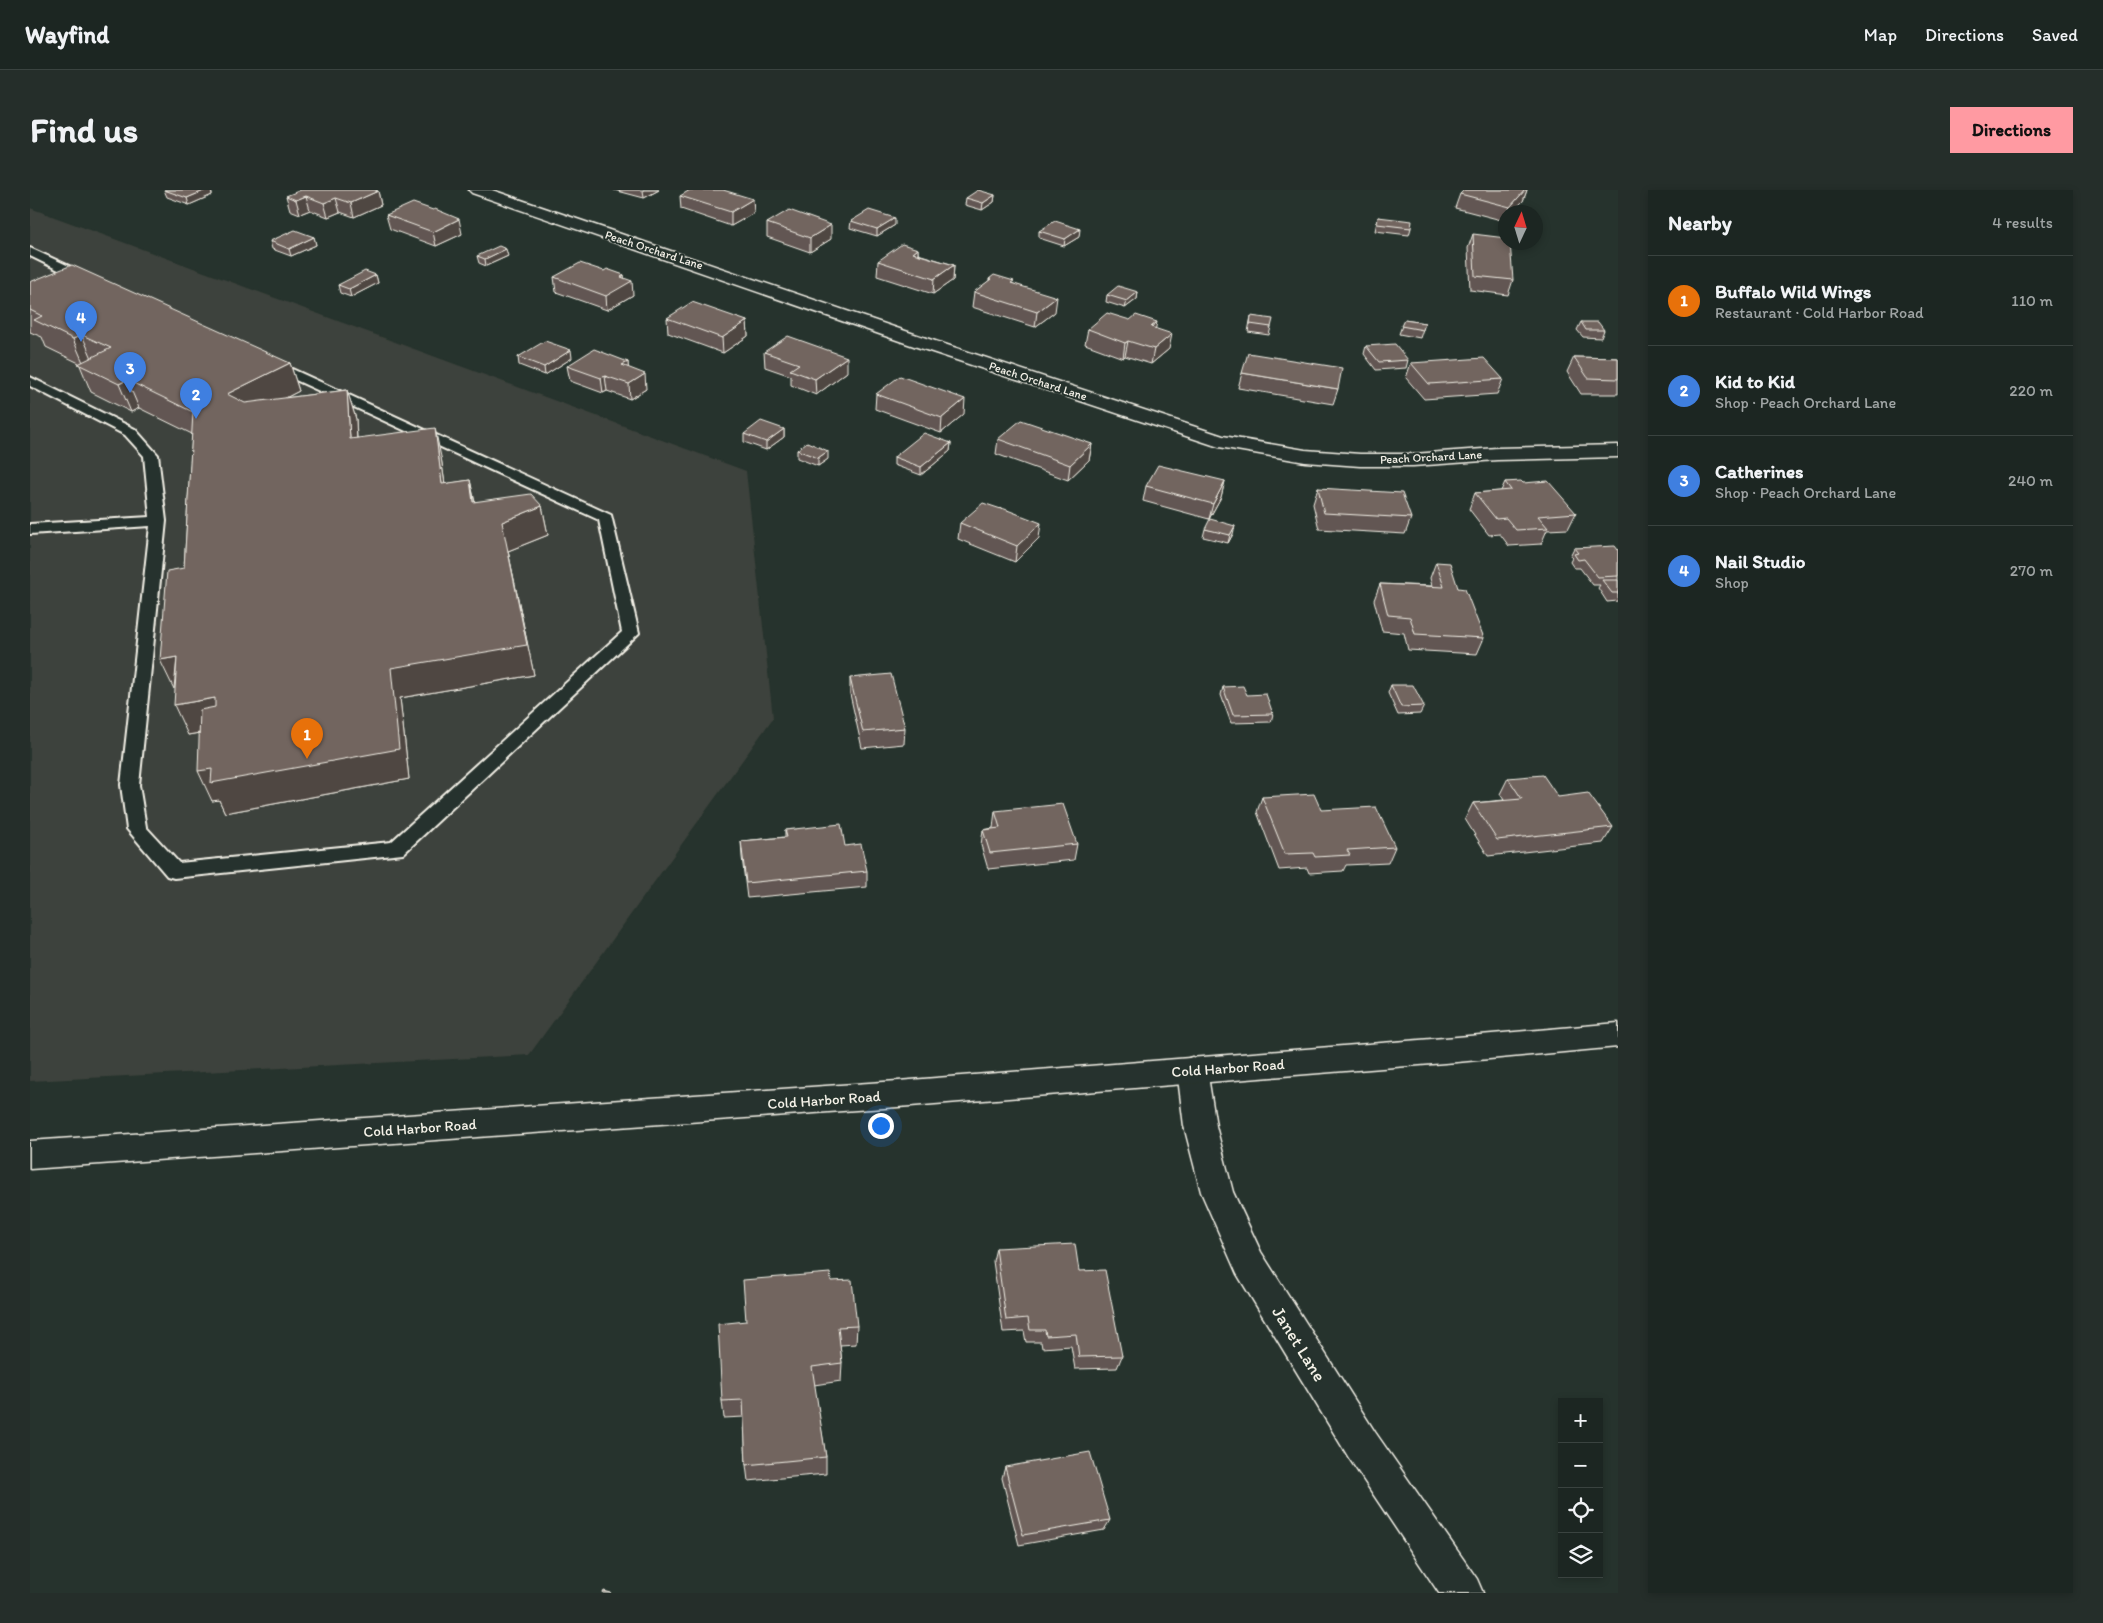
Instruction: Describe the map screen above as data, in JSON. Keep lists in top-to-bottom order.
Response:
{
  "streets": {
    "street": ["Peach Orchard Lane", "Cold Harbor Road", "Janet Lane"]
  },
  "crossings": [
    ["Cold Harbor Road", "Janet Lane"]
  ],
  "north": "top",
  "page": {
    "header": "Wayfind",
    "nav": ["Map", "Directions", "Saved"],
    "buttons": "Directions",
    "title": "Find us",
    "heading": ["Nearby", "4 results"],
    "list": [
      {
        "mark": "1",
        "name": "Buffalo Wild Wings",
        "note": "Restaurant · Cold Harbor Road",
        "value": "110 m"
      },
      {
        "mark": "2",
        "name": "Kid to Kid",
        "note": "Shop · Peach Orchard Lane",
        "value": "220 m"
      },
      {
        "mark": "3",
        "name": "Catherines",
        "note": "Shop · Peach Orchard Lane",
        "value": "240 m"
      },
      {
        "mark": "4",
        "name": "Nail Studio",
        "note": "Shop",
        "value": "270 m"
      }
    ],
    "pins": [
      "4",
      "3",
      "2",
      "1"
    ],
    "map_buttons": ["+", "−"]
  }
}
